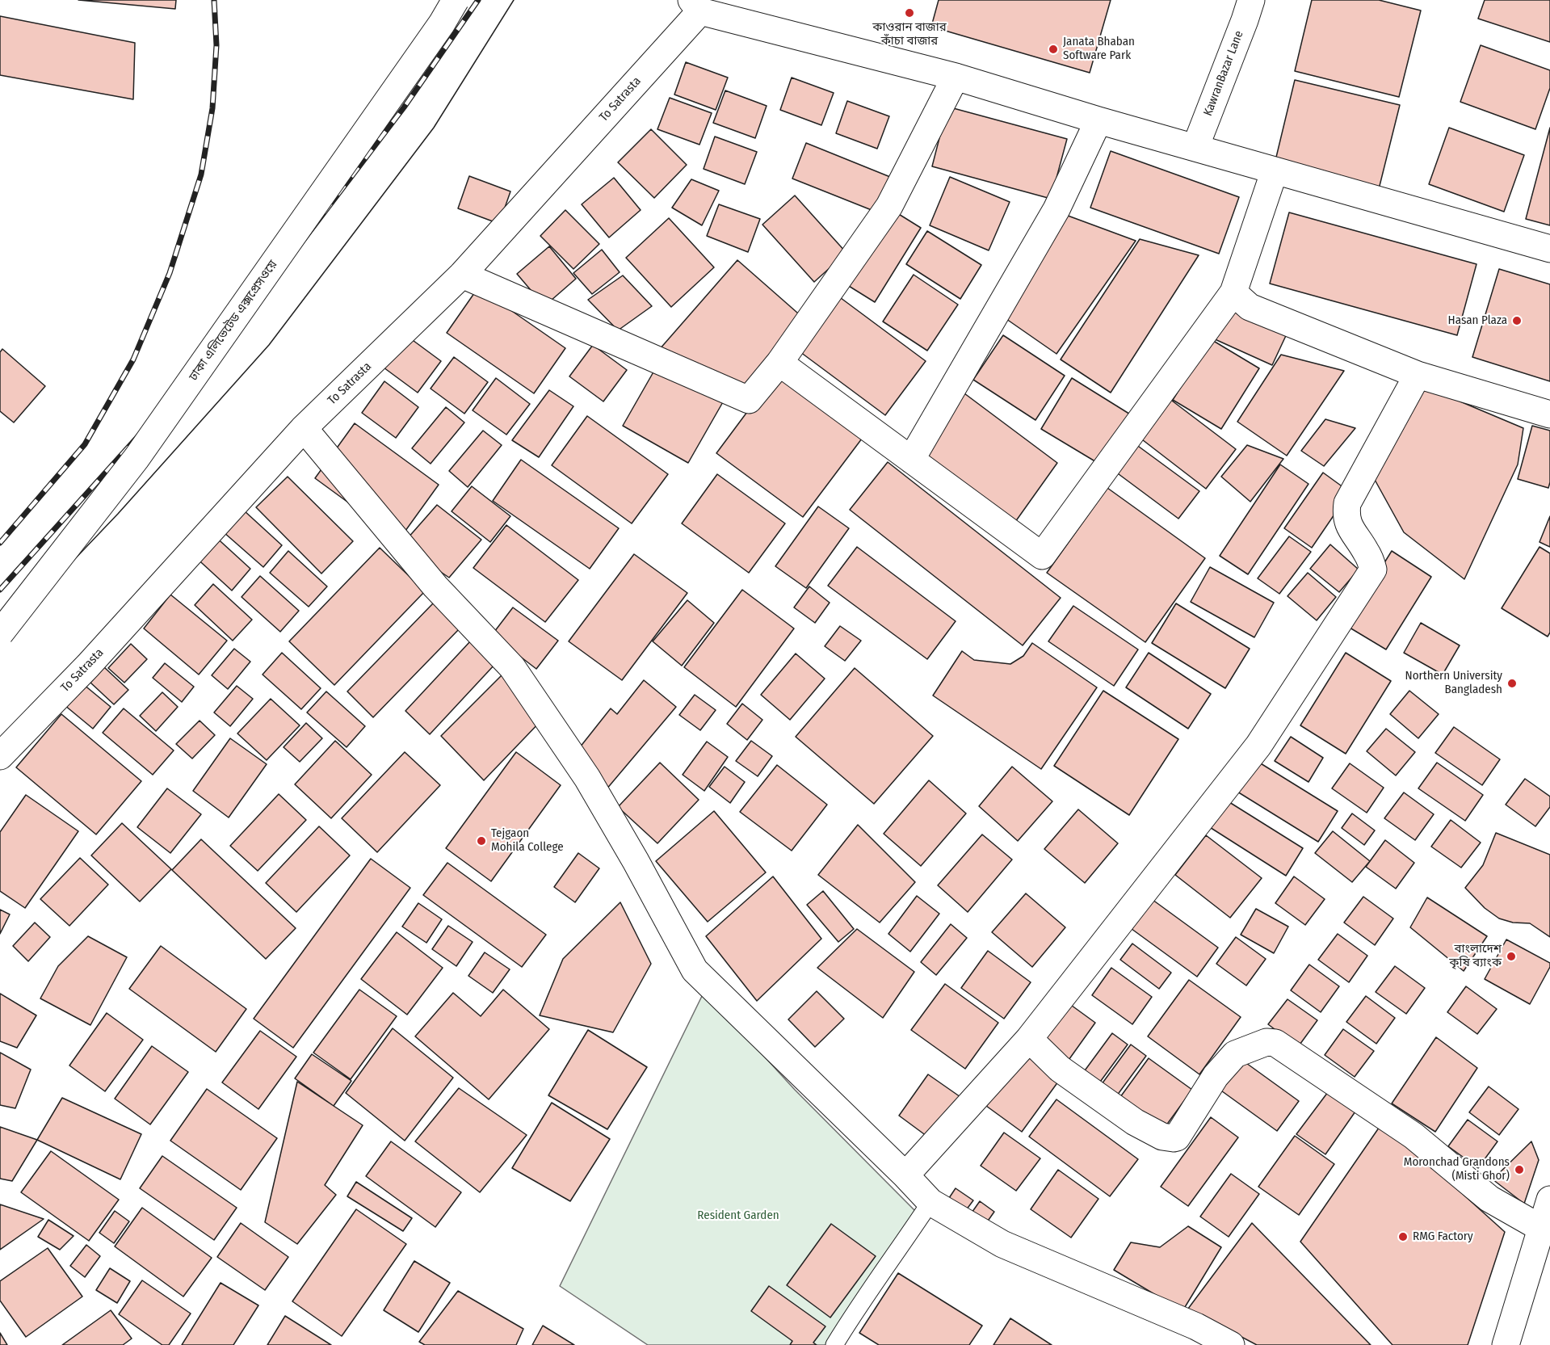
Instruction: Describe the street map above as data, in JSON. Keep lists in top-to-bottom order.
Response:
{
  "streets": {
    "main road": ["KawranBazar Lane", "To Satrasta", "ঢাকা এলিভেটেড এক্সপ্রেসওয়ে"]
  },
  "parks": ["Resident Garden"],
  "places": [
    "কাওরান বাজার কাঁচা বাজার",
    "Janata Bhaban Software Park",
    "Hasan Plaza",
    "Northern University Bangladesh",
    "Tejgaon Mohila College",
    "বাংলাদেশ কৃষি ব্যাংক",
    "Moronchad Grandons (Misti Ghor)",
    "RMG Factory"
  ]
}
